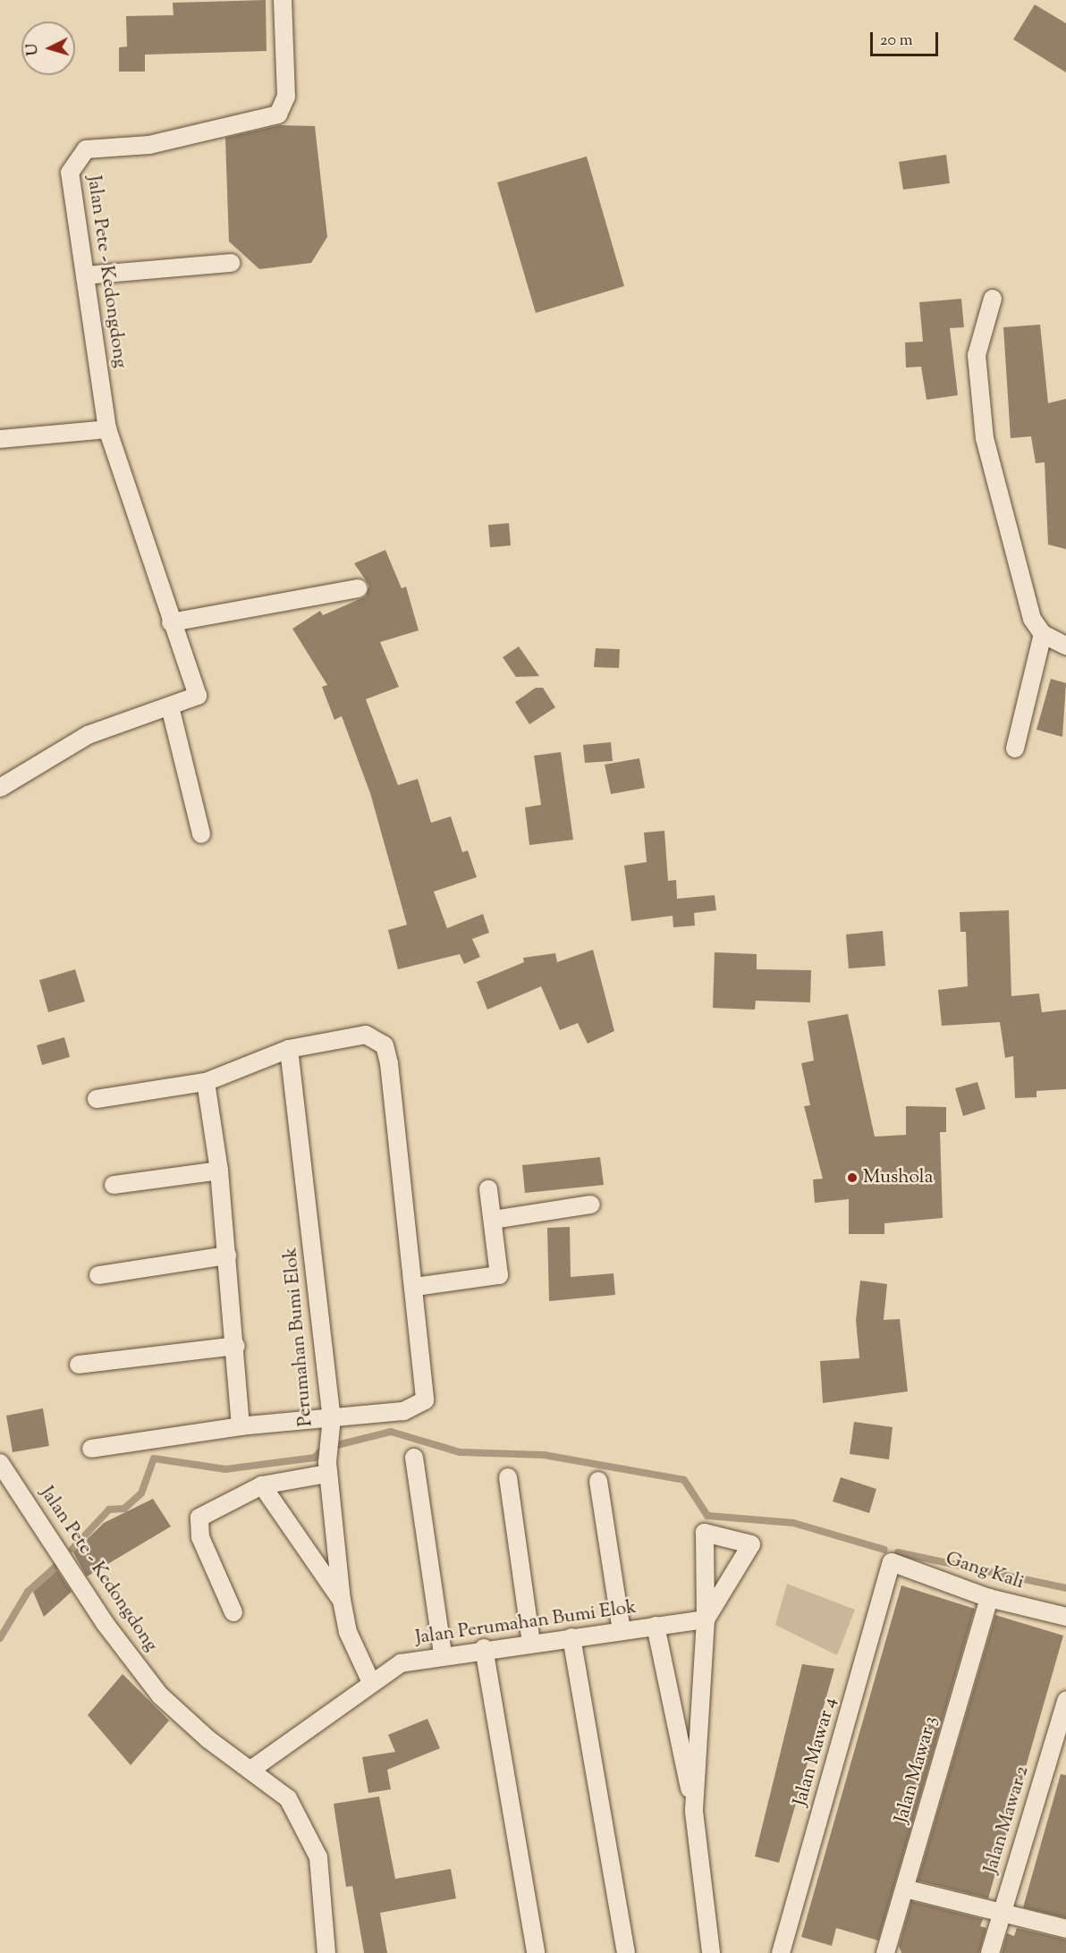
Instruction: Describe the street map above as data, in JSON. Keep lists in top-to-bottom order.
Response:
{
  "streets": {
    "street": [
      "Jalan Pete - Kedongdong",
      "Perumahan Bumi Elok",
      "Gang Kali",
      "Jalan Perumahan Bumi Elok",
      "Jalan Mawar 4",
      "Jalan Mawar 3",
      "Jalan Mawar 2"
    ]
  },
  "crossings": [
    ["Jalan Pete - Kedongdong", "Jalan Perumahan Bumi Elok"],
    ["Perumahan Bumi Elok", "Jalan Perumahan Bumi Elok"],
    ["Gang Kali", "Jalan Mawar 4"],
    ["Gang Kali", "Jalan Mawar 3"]
  ],
  "places": ["Mushola"],
  "scale_bar": "20 m",
  "north": "left"
}
